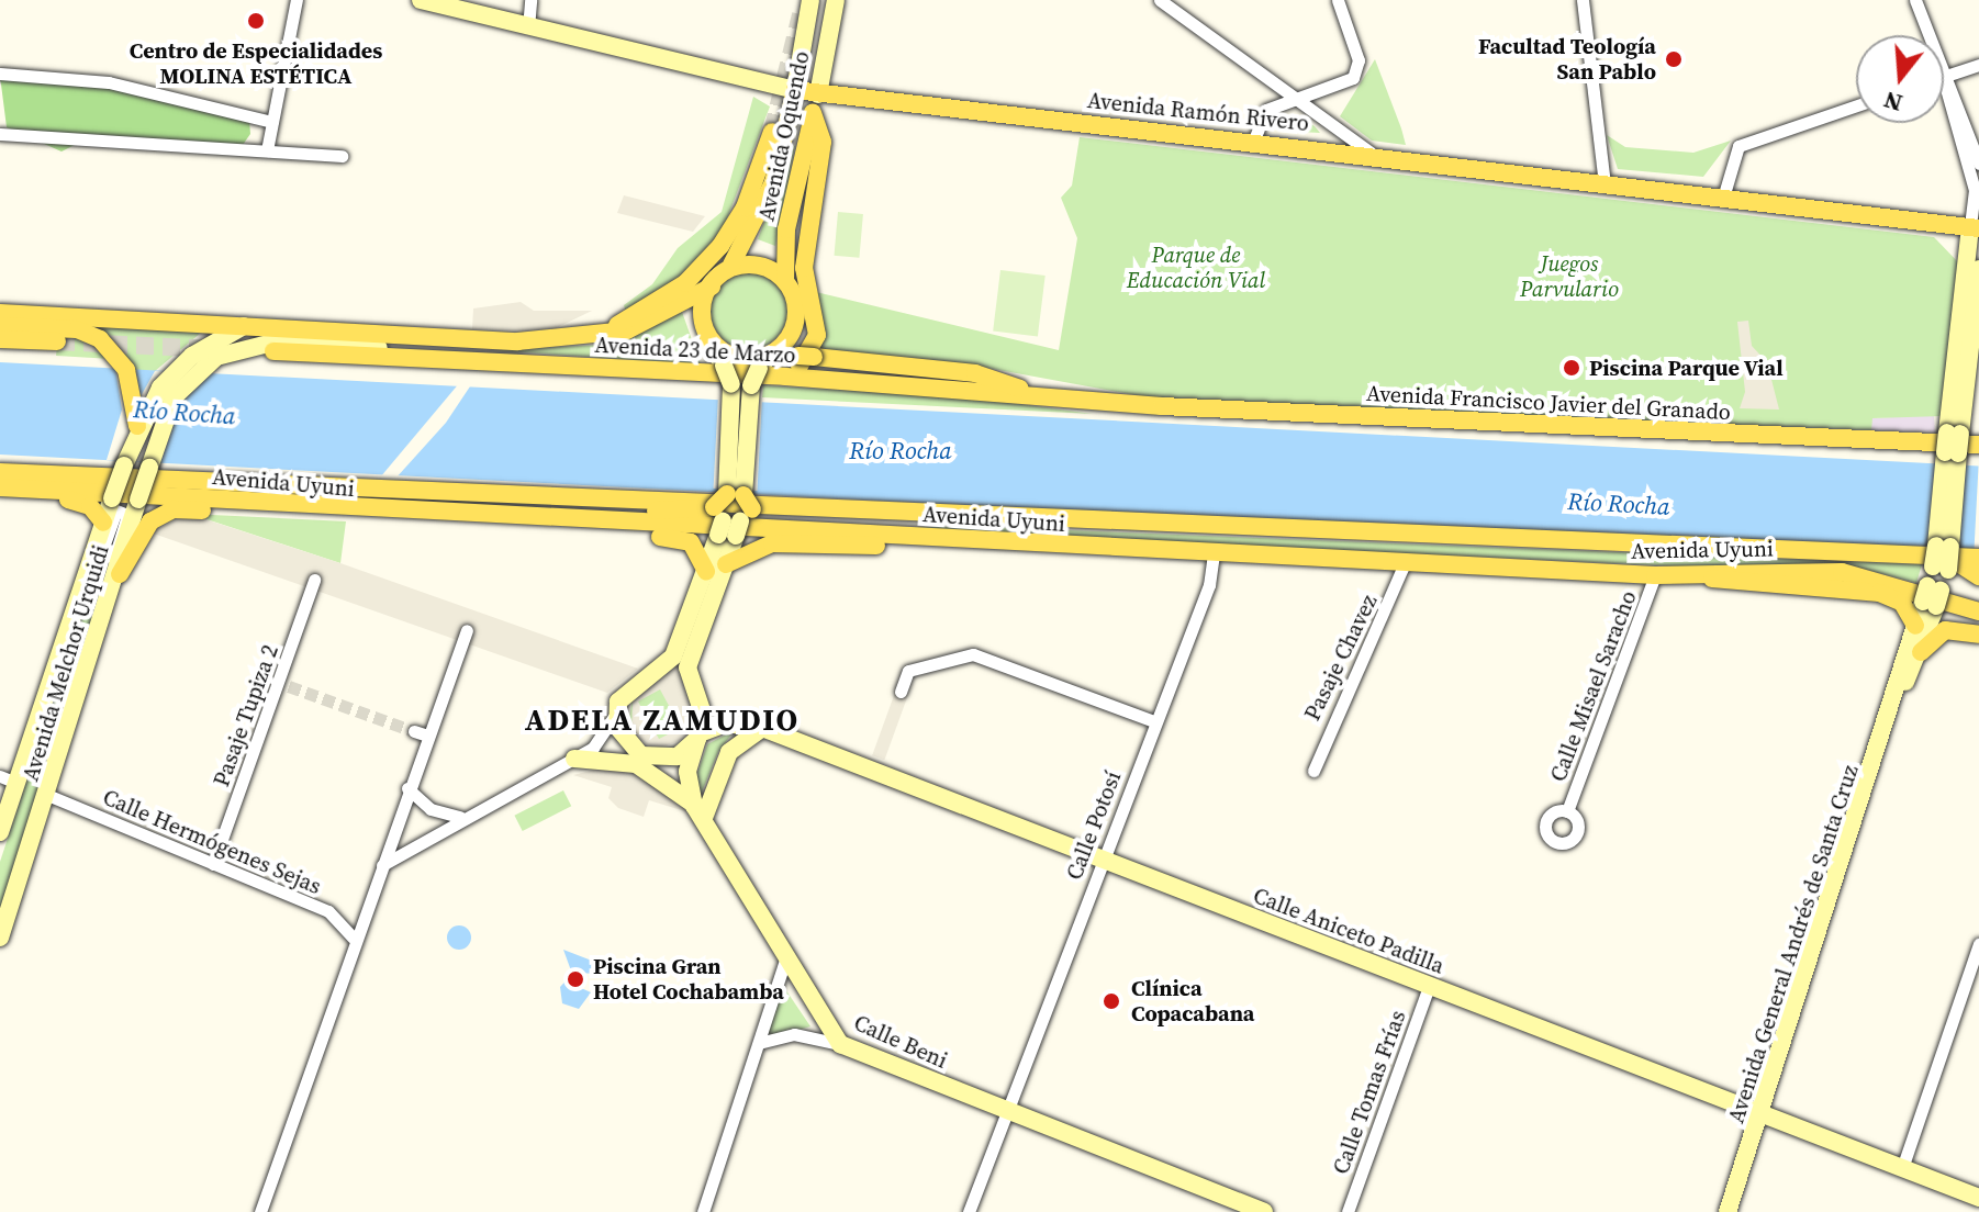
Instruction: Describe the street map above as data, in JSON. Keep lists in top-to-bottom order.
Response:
{
  "streets": {
    "main road": [
      "Avenida Ramón Rivero",
      "Avenida Oquendo",
      "Avenida 23 de Marzo",
      "Avenida Francisco Javier del Granado",
      "Avenida Uyuni",
      "Avenida Melchor Urquidi",
      "Calle Aniceto Padilla",
      "Avenida General Andrés de Santa Cruz",
      "Calle Beni"
    ],
    "street": [
      "Pasaje Chavez",
      "Calle Misael Saracho",
      "Pasaje Tupiza 2",
      "Calle Potosí",
      "Calle Hermógenes Sejas",
      "Calle Tomas Frías"
    ]
  },
  "crossings": [
    ["Avenida Ramón Rivero", "Avenida Oquendo"],
    ["Avenida Oquendo", "Avenida 23 de Marzo"],
    ["Avenida 23 de Marzo", "Avenida Francisco Javier del Granado"],
    ["Avenida 23 de Marzo", "Avenida Melchor Urquidi"],
    ["Avenida Uyuni", "Pasaje Chavez"],
    ["Avenida Uyuni", "Calle Misael Saracho"],
    ["Avenida Uyuni", "Calle Potosí"],
    ["Avenida Uyuni", "Avenida General Andrés de Santa Cruz"],
    ["Avenida Melchor Urquidi", "Calle Hermógenes Sejas"],
    ["Pasaje Tupiza 2", "Calle Hermógenes Sejas"],
    ["Calle Potosí", "Calle Aniceto Padilla"],
    ["Calle Potosí", "Calle Beni"],
    ["Calle Aniceto Padilla", "Avenida General Andrés de Santa Cruz"],
    ["Calle Aniceto Padilla", "Calle Beni"],
    ["Calle Aniceto Padilla", "Calle Tomas Frías"]
  ],
  "districts": ["ADELA ZAMUDIO"],
  "water": ["Río Rocha"],
  "parks": ["Parque de Educación Vial", "Juegos Parvulario"],
  "places": [
    "Centro de Especialidades MOLINA ESTÉTICA",
    "Facultad Teología San Pablo",
    "Piscina Parque Vial",
    "Piscina Gran Hotel Cochabamba",
    "Clínica Copacabana"
  ],
  "north": "bottom"
}
